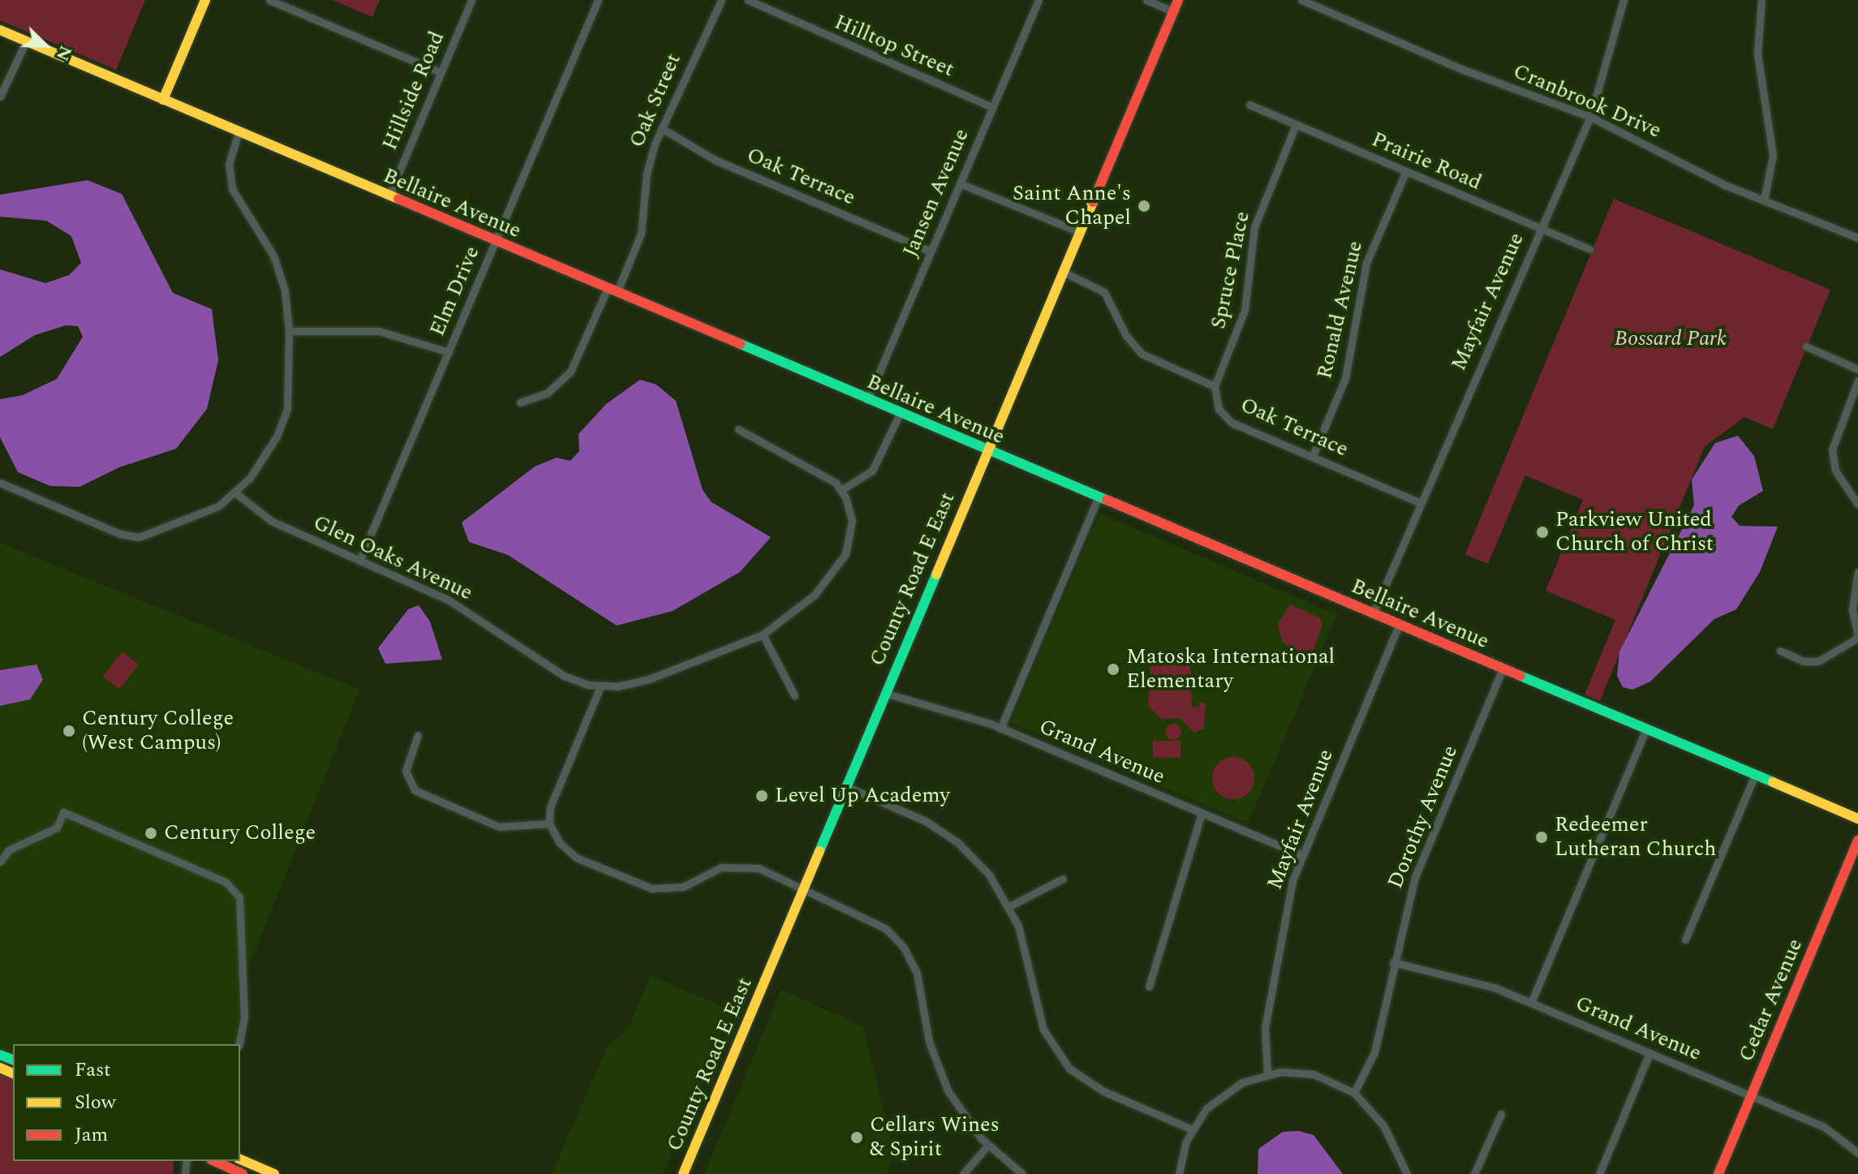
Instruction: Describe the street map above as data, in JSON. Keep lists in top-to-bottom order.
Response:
{
  "streets": {
    "street": [
      "Hilltop Street",
      "Hillside Road",
      "Oak Street",
      "Cranbrook Drive",
      "Prairie Road",
      "Oak Terrace",
      "Jansen Avenue",
      "Bellaire Avenue",
      "Spruce Place",
      "Elm Drive",
      "Mayfair Avenue",
      "Ronald Avenue",
      "Glen Oaks Avenue",
      "County Road E East",
      "Grand Avenue",
      "Dorothy Avenue",
      "Cedar Avenue"
    ]
  },
  "crossings": [
    ["Hilltop Street", "Jansen Avenue"],
    ["Hillside Road", "Bellaire Avenue"],
    ["Oak Street", "Oak Terrace"],
    ["Oak Street", "Bellaire Avenue"],
    ["Cranbrook Drive", "Mayfair Avenue"],
    ["Prairie Road", "Spruce Place"],
    ["Prairie Road", "Mayfair Avenue"],
    ["Prairie Road", "Ronald Avenue"],
    ["Oak Terrace", "Jansen Avenue"],
    ["Oak Terrace", "Spruce Place"],
    ["Oak Terrace", "Mayfair Avenue"],
    ["Oak Terrace", "Ronald Avenue"],
    ["Oak Terrace", "County Road E East"],
    ["Jansen Avenue", "Bellaire Avenue"],
    ["Bellaire Avenue", "Elm Drive"],
    ["Bellaire Avenue", "Mayfair Avenue"],
    ["Bellaire Avenue", "County Road E East"],
    ["Bellaire Avenue", "Dorothy Avenue"],
    ["Elm Drive", "Glen Oaks Avenue"],
    ["Mayfair Avenue", "Grand Avenue"],
    ["County Road E East", "Grand Avenue"],
    ["Grand Avenue", "Dorothy Avenue"],
    ["Grand Avenue", "Cedar Avenue"]
  ],
  "parks": ["Bossard Park"],
  "places": [
    "Saint Anne's Chapel",
    "Parkview United Church of Christ",
    "Matoska International Elementary",
    "Century College (West Campus)",
    "Level Up Academy",
    "Century College",
    "Redeemer Lutheran Church",
    "Cellars Wines & Spirit"
  ],
  "legend": ["Fast", "Slow", "Jam"],
  "north": "bottom right"
}
